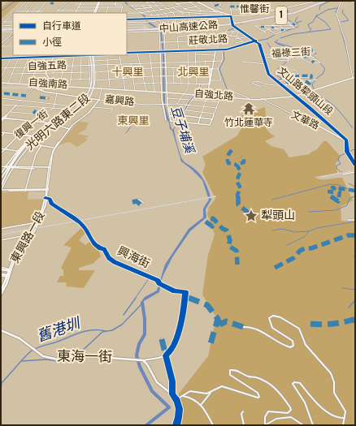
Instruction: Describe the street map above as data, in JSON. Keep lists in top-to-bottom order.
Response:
{
  "streets": {
    "highway": ["1", "中山高速公路"],
    "main road": [
      "自強南路",
      "文山路犂頭山段",
      "自強北路",
      "光明六路東二段",
      "東興路一段"
    ],
    "street": [
      "惟馨街",
      "莊敬北路",
      "福祿三街",
      "自強五路",
      "嘉興路",
      "文華路",
      "復興一街",
      "興海街",
      "東海一街"
    ]
  },
  "crossings": [
    ["莊敬北路", "文山路犂頭山段"],
    ["福祿三街", "文山路犂頭山段"],
    ["自強南路", "光明六路東二段"],
    ["文山路犂頭山段", "文華路"],
    ["自強北路", "文華路"],
    ["嘉興路", "光明六路東二段"],
    ["嘉興路", "復興一街"],
    ["嘉興路", "東興路一段"],
    ["東興路一段", "興海街"]
  ],
  "districts": ["十興里", "北興里", "東興里"],
  "water": ["豆子埔溪", "舊港圳"],
  "places": {
    "temple": ["竹北蓮華寺"],
    "place": ["犁頭山"]
  },
  "legend": ["自行車道", "小徑"]
}
